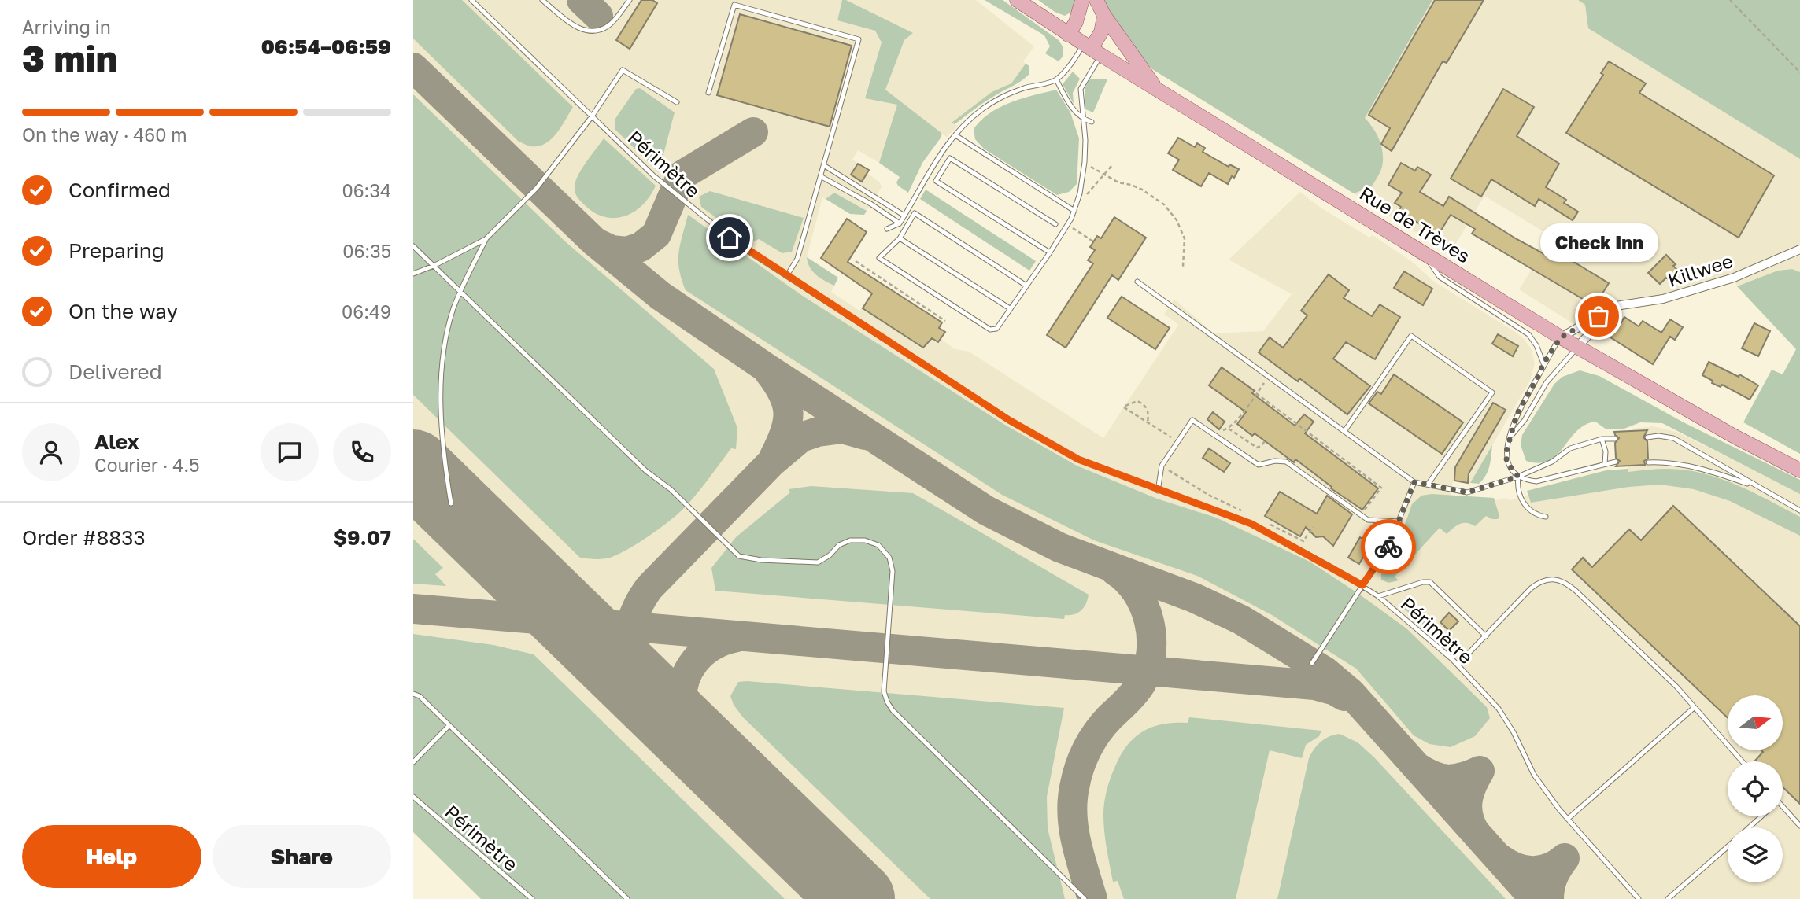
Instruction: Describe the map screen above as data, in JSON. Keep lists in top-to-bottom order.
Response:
{
  "streets": {
    "main road": ["Rue de Trèves"],
    "street": ["Killwee"],
    "lane": ["Périmètre"]
  },
  "crossings": [
    ["Rue de Trèves", "Killwee"]
  ],
  "places": ["Check Inn"],
  "north": "right",
  "page": {
    "heading": ["3 min", "Arriving in", "06:54–06:59"],
    "panel": [
      "Alex",
      "Courier · 4.5",
      "Order #8833",
      "$9.07"
    ],
    "bar": "On the way · 460 m",
    "list": [
      ["Confirmed", "06:34"],
      ["Preparing", "06:35"],
      ["On the way", "06:49"],
      "Delivered"
    ],
    "bubble": "Check Inn",
    "buttons": ["Help", "Share"]
  }
}
